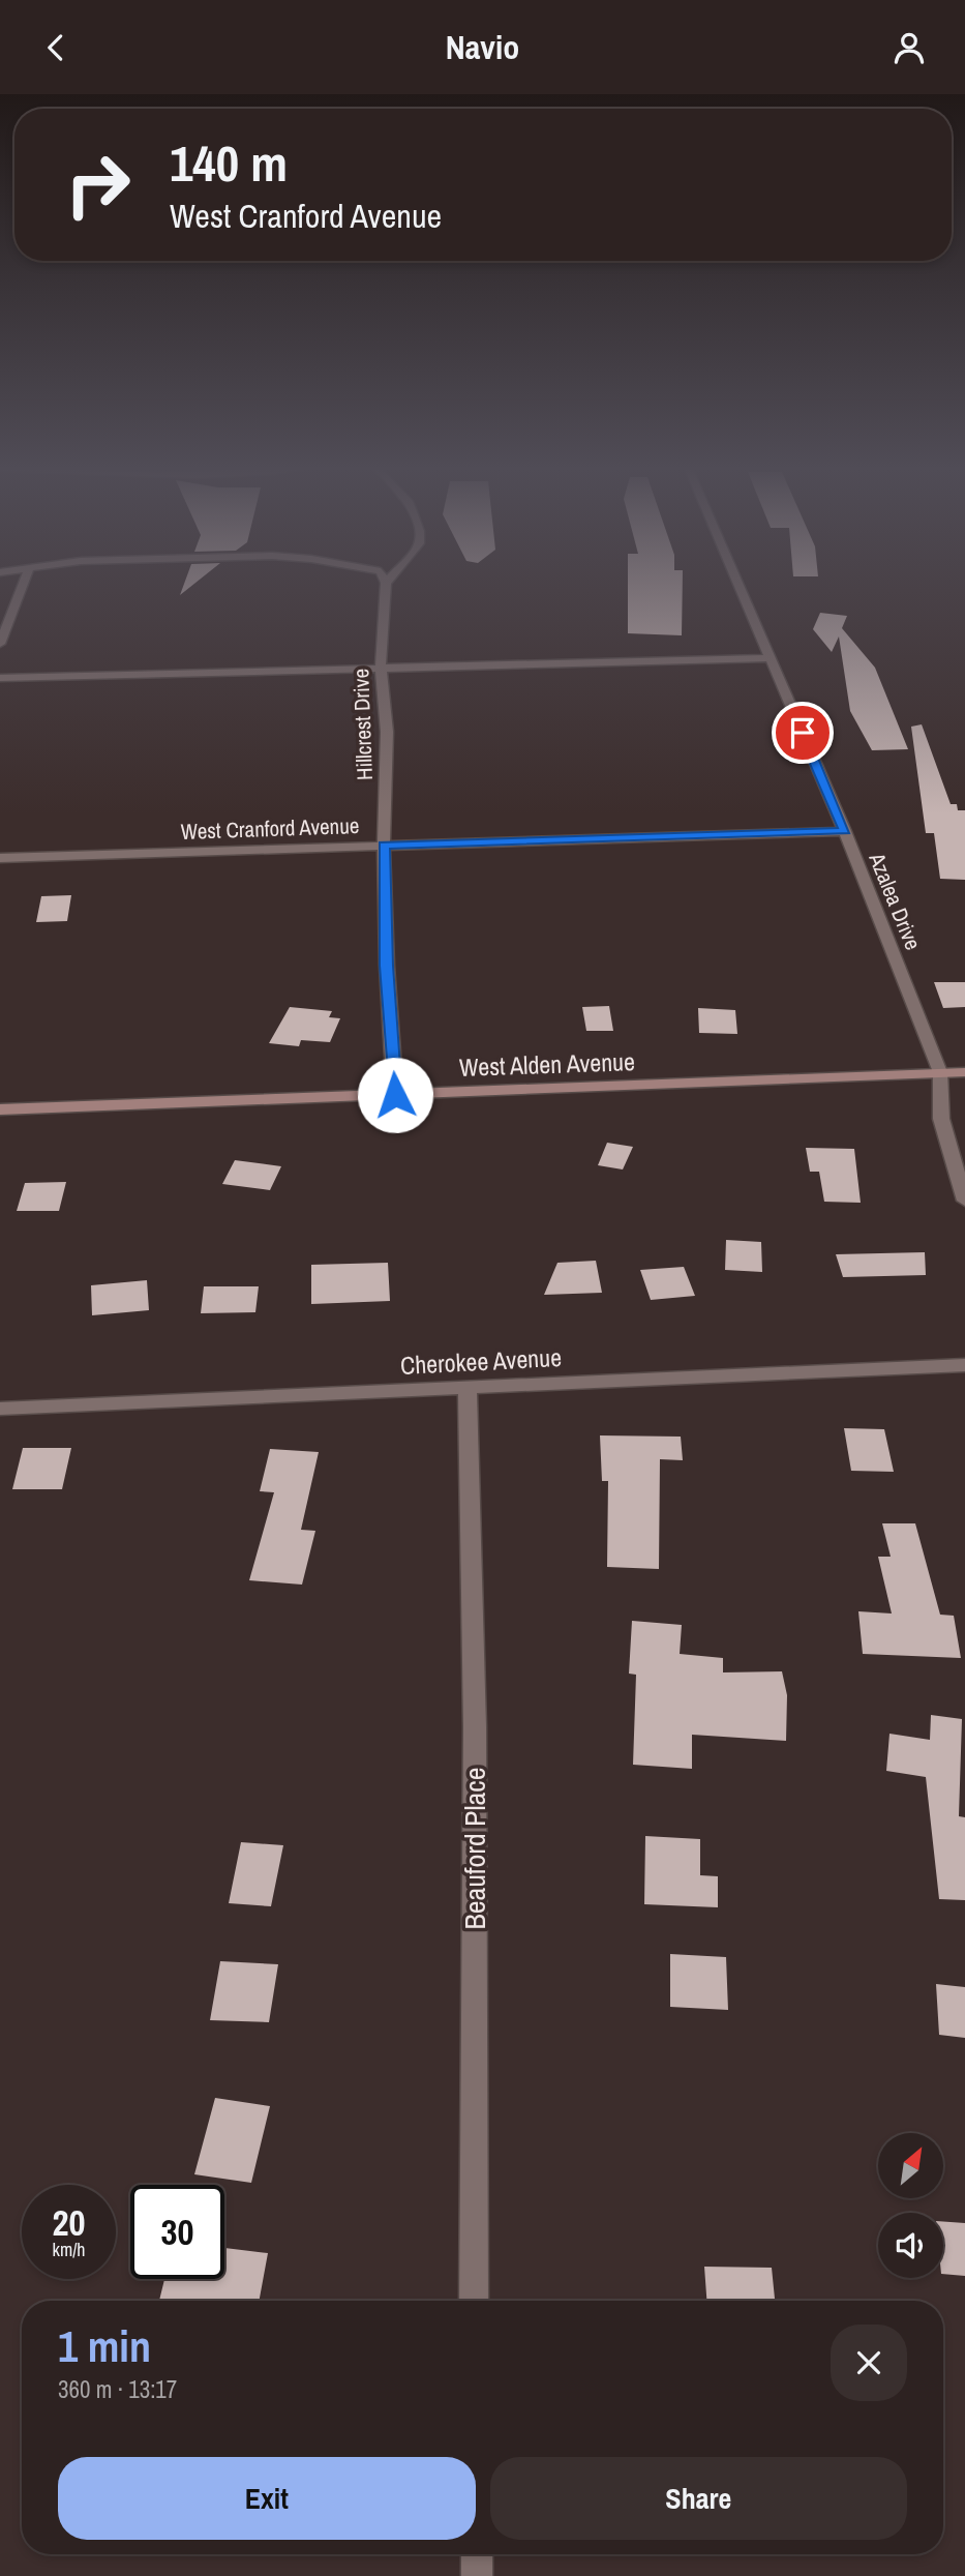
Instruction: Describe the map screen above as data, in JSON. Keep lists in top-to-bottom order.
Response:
{
  "streets": {
    "street": [
      "Hillcrest Drive",
      "West Cranford Avenue",
      "Azalea Drive",
      "West Alden Avenue",
      "Cherokee Avenue",
      "Beauford Place"
    ]
  },
  "crossings": [
    ["Hillcrest Drive", "West Cranford Avenue"],
    ["Hillcrest Drive", "West Alden Avenue"],
    ["West Cranford Avenue", "Azalea Drive"],
    ["Azalea Drive", "West Alden Avenue"],
    ["Cherokee Avenue", "Beauford Place"]
  ],
  "north": "top right",
  "page": {
    "header": "Navio",
    "turn": ["140 m", "West Cranford Avenue"],
    "speed": "20 km/h",
    "limit": "30",
    "heading": ["1 min", "360 m · 13:17"],
    "buttons": ["Exit", "Share"]
  }
}
